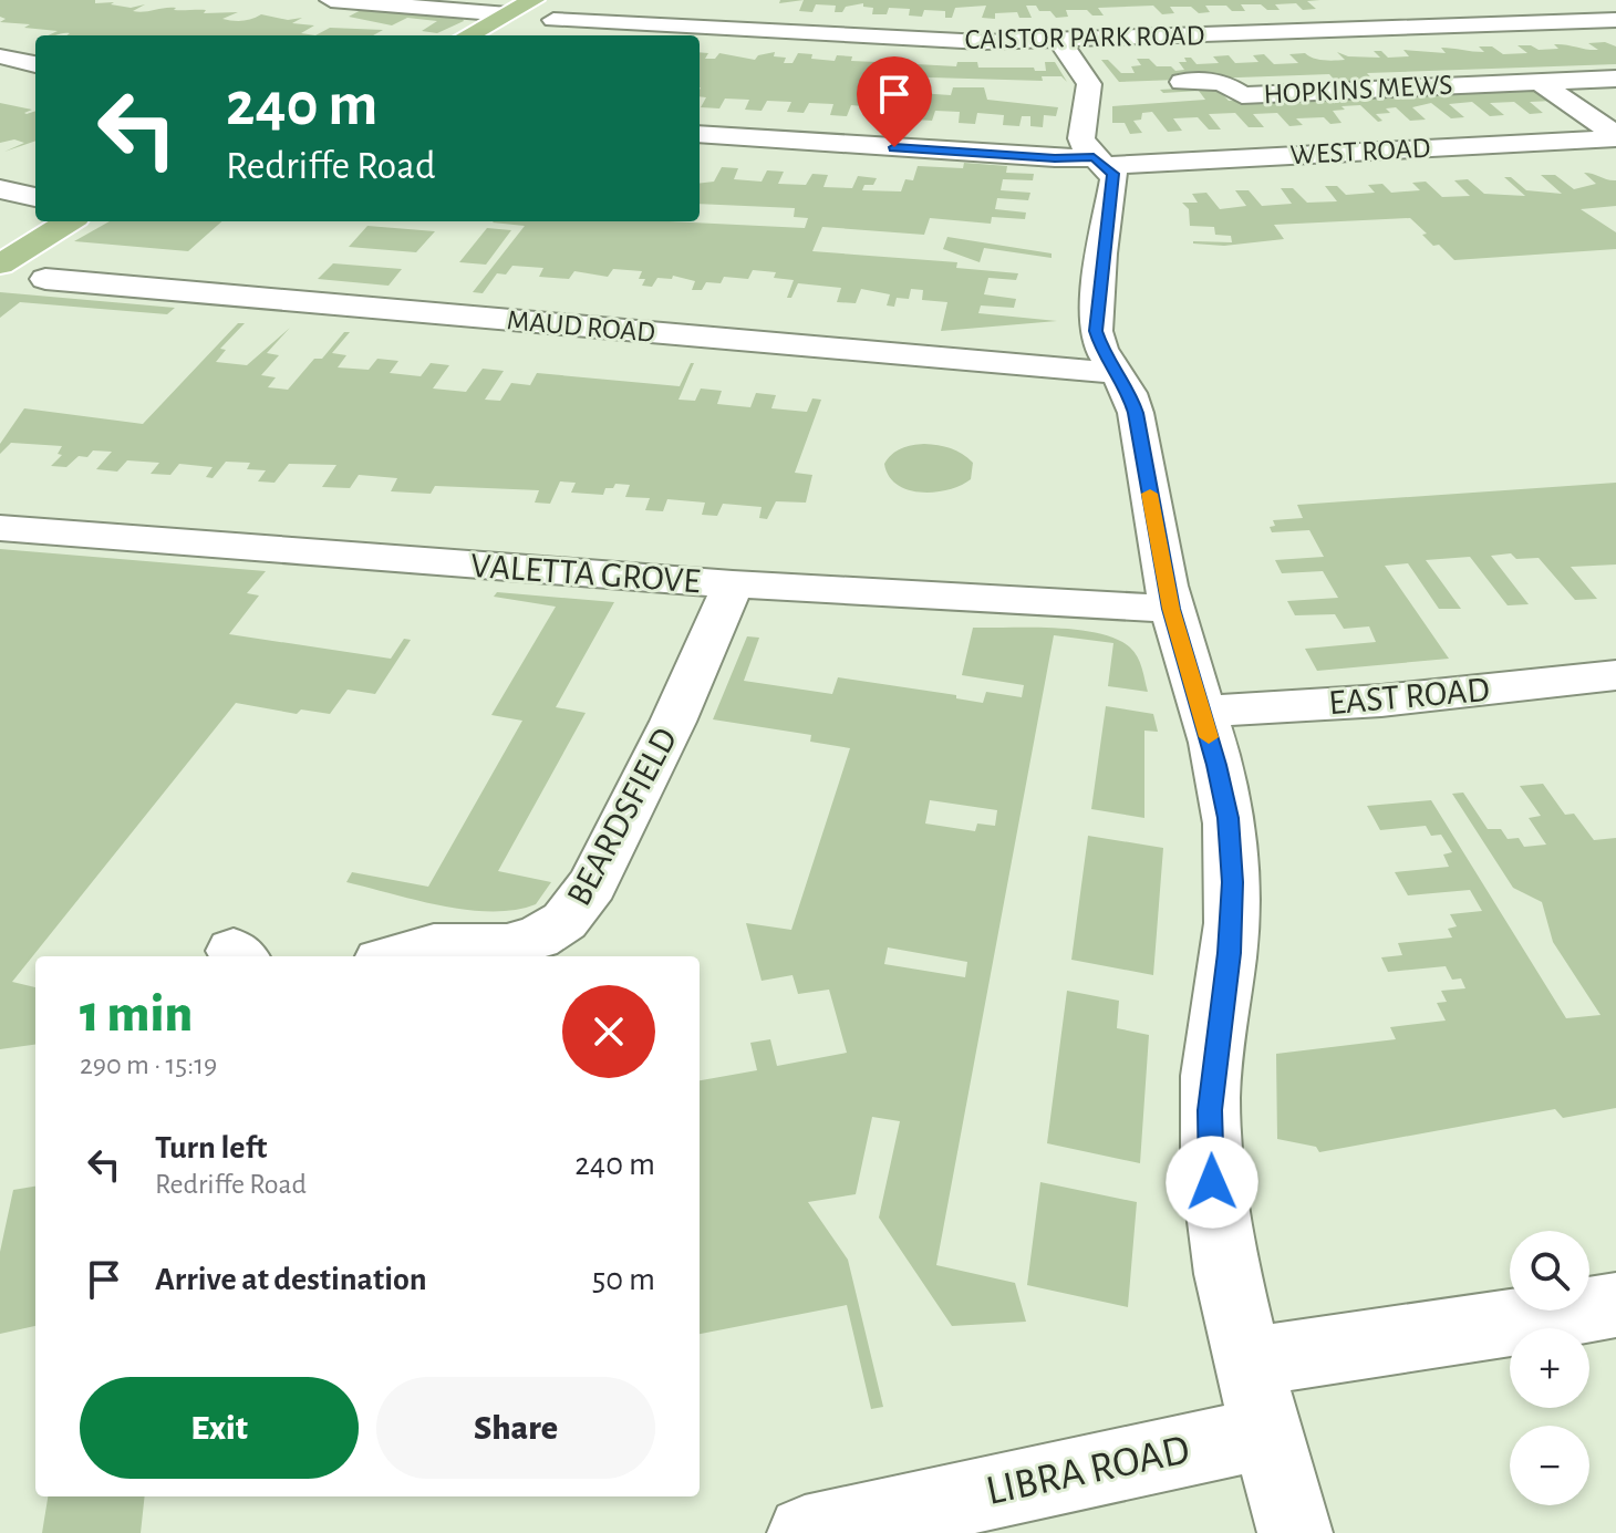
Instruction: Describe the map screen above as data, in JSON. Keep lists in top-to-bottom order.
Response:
{
  "streets": {
    "street": [
      "CAISTOR PARK ROAD",
      "HOPKINS MEWS",
      "WEST ROAD",
      "MAUD ROAD",
      "VALETTA GROVE",
      "EAST ROAD",
      "BEARDSFIELD",
      "LIBRA ROAD"
    ]
  },
  "crossings": [
    ["VALETTA GROVE", "BEARDSFIELD"]
  ],
  "page": {
    "turn": ["240 m", "Redriffe Road"],
    "heading": ["1 min", "290 m · 15:19"],
    "list": [
      {
        "name": "Turn left",
        "note": "Redriffe Road",
        "value": "240 m"
      },
      {
        "name": "Arrive at destination",
        "value": "50 m"
      }
    ],
    "map_buttons": ["+", "−"],
    "buttons": ["Exit", "Share"]
  }
}
